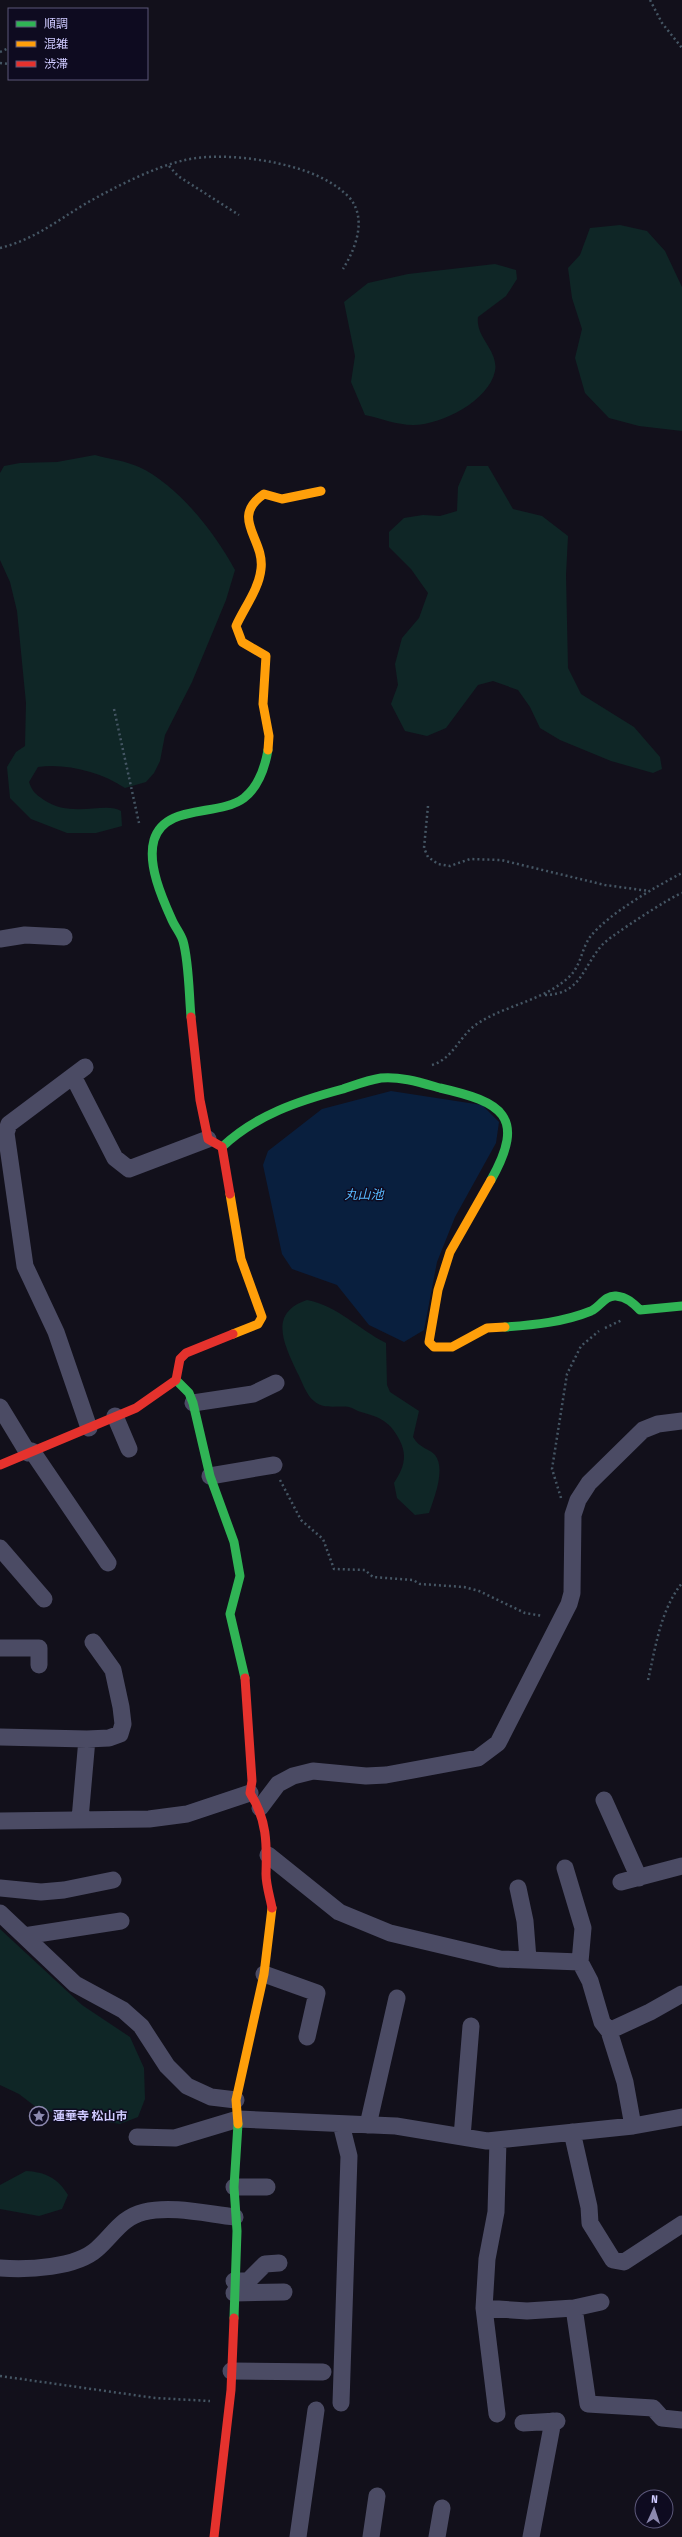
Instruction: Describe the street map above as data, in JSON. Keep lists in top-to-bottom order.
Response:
{
  "water": ["丸山池"],
  "places": {
    "place": ["蓮華寺 松山市"]
  },
  "legend": ["順調", "混雑", "渋滞"],
  "north": "top"
}
